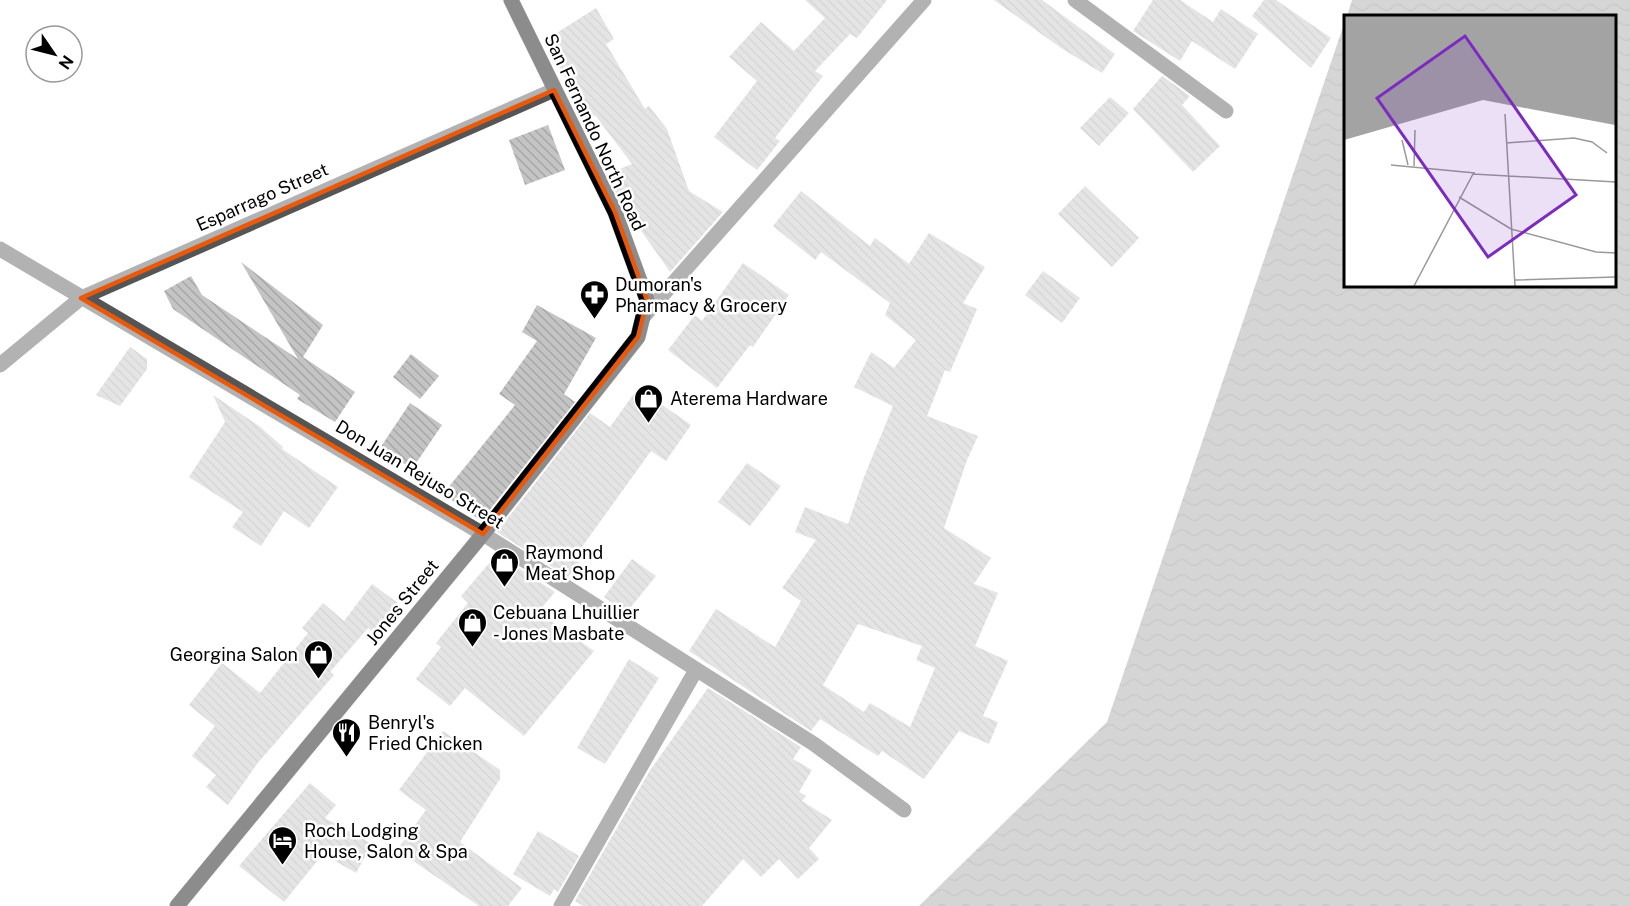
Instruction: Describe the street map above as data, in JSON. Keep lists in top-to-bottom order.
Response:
{
  "streets": {
    "main road": ["San Fernando North Road", "Jones Street"],
    "street": ["Esparrago Street", "Don Juan Rejuso Street"]
  },
  "crossings": [
    ["San Fernando North Road", "Esparrago Street"],
    ["San Fernando North Road", "Jones Street"],
    ["Esparrago Street", "Don Juan Rejuso Street"],
    ["Don Juan Rejuso Street", "Jones Street"]
  ],
  "places": {
    "pharmacy": ["Dumoran's Pharmacy & Grocery"],
    "shop": [
      "Aterema Hardware",
      "Raymond Meat Shop",
      "Cebuana Lhuillier - Jones Masbate",
      "Georgina Salon"
    ],
    "restaurant": ["Benryl's Fried Chicken"],
    "hotel": ["Roch Lodging House, Salon & Spa"]
  },
  "north": "bottom right"
}
